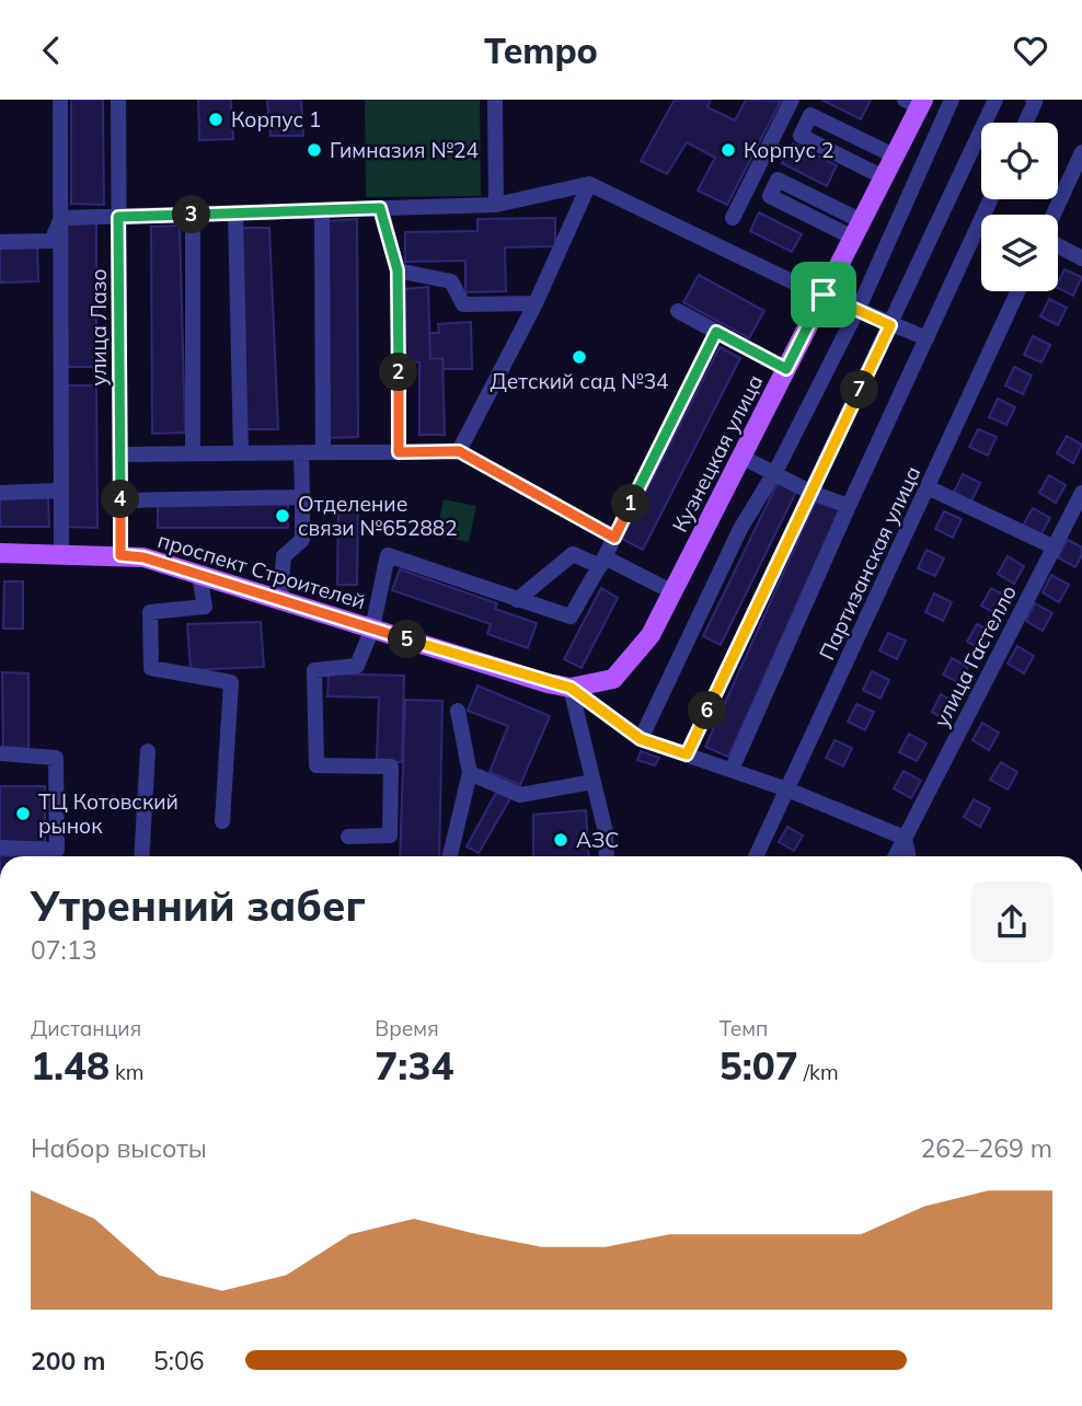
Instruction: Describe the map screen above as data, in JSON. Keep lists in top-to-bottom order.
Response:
{
  "streets": {
    "main road": ["Кузнецкая улица", "проспект Строителей"],
    "street": ["улица Лазо", "Партизанская улица", "улица Гастелло"]
  },
  "crossings": [
    ["улица Лазо", "проспект Строителей"],
    ["Кузнецкая улица", "проспект Строителей"]
  ],
  "places": [
    "Корпус 1",
    "Гимназия №24",
    "Корпус 2",
    "Детский сад №34",
    "Отделение связи №652882",
    "ТЦ Котовский рынок",
    "АЗС"
  ],
  "page": {
    "header": "Tempo",
    "pins": [
      "3",
      "2",
      "7",
      "4",
      "1",
      "5",
      "6"
    ],
    "heading": ["Утренний забег", "07:13"],
    "stats": [
      ["Дистанция", "1.48 km"],
      ["Время", "7:34"],
      ["Темп", "5:07 /km"]
    ],
    "chart": ["Набор высоты", "262–269 m"],
    "list": [
      {
        "name": "200 m",
        "note": "5:06"
      }
    ]
  }
}
